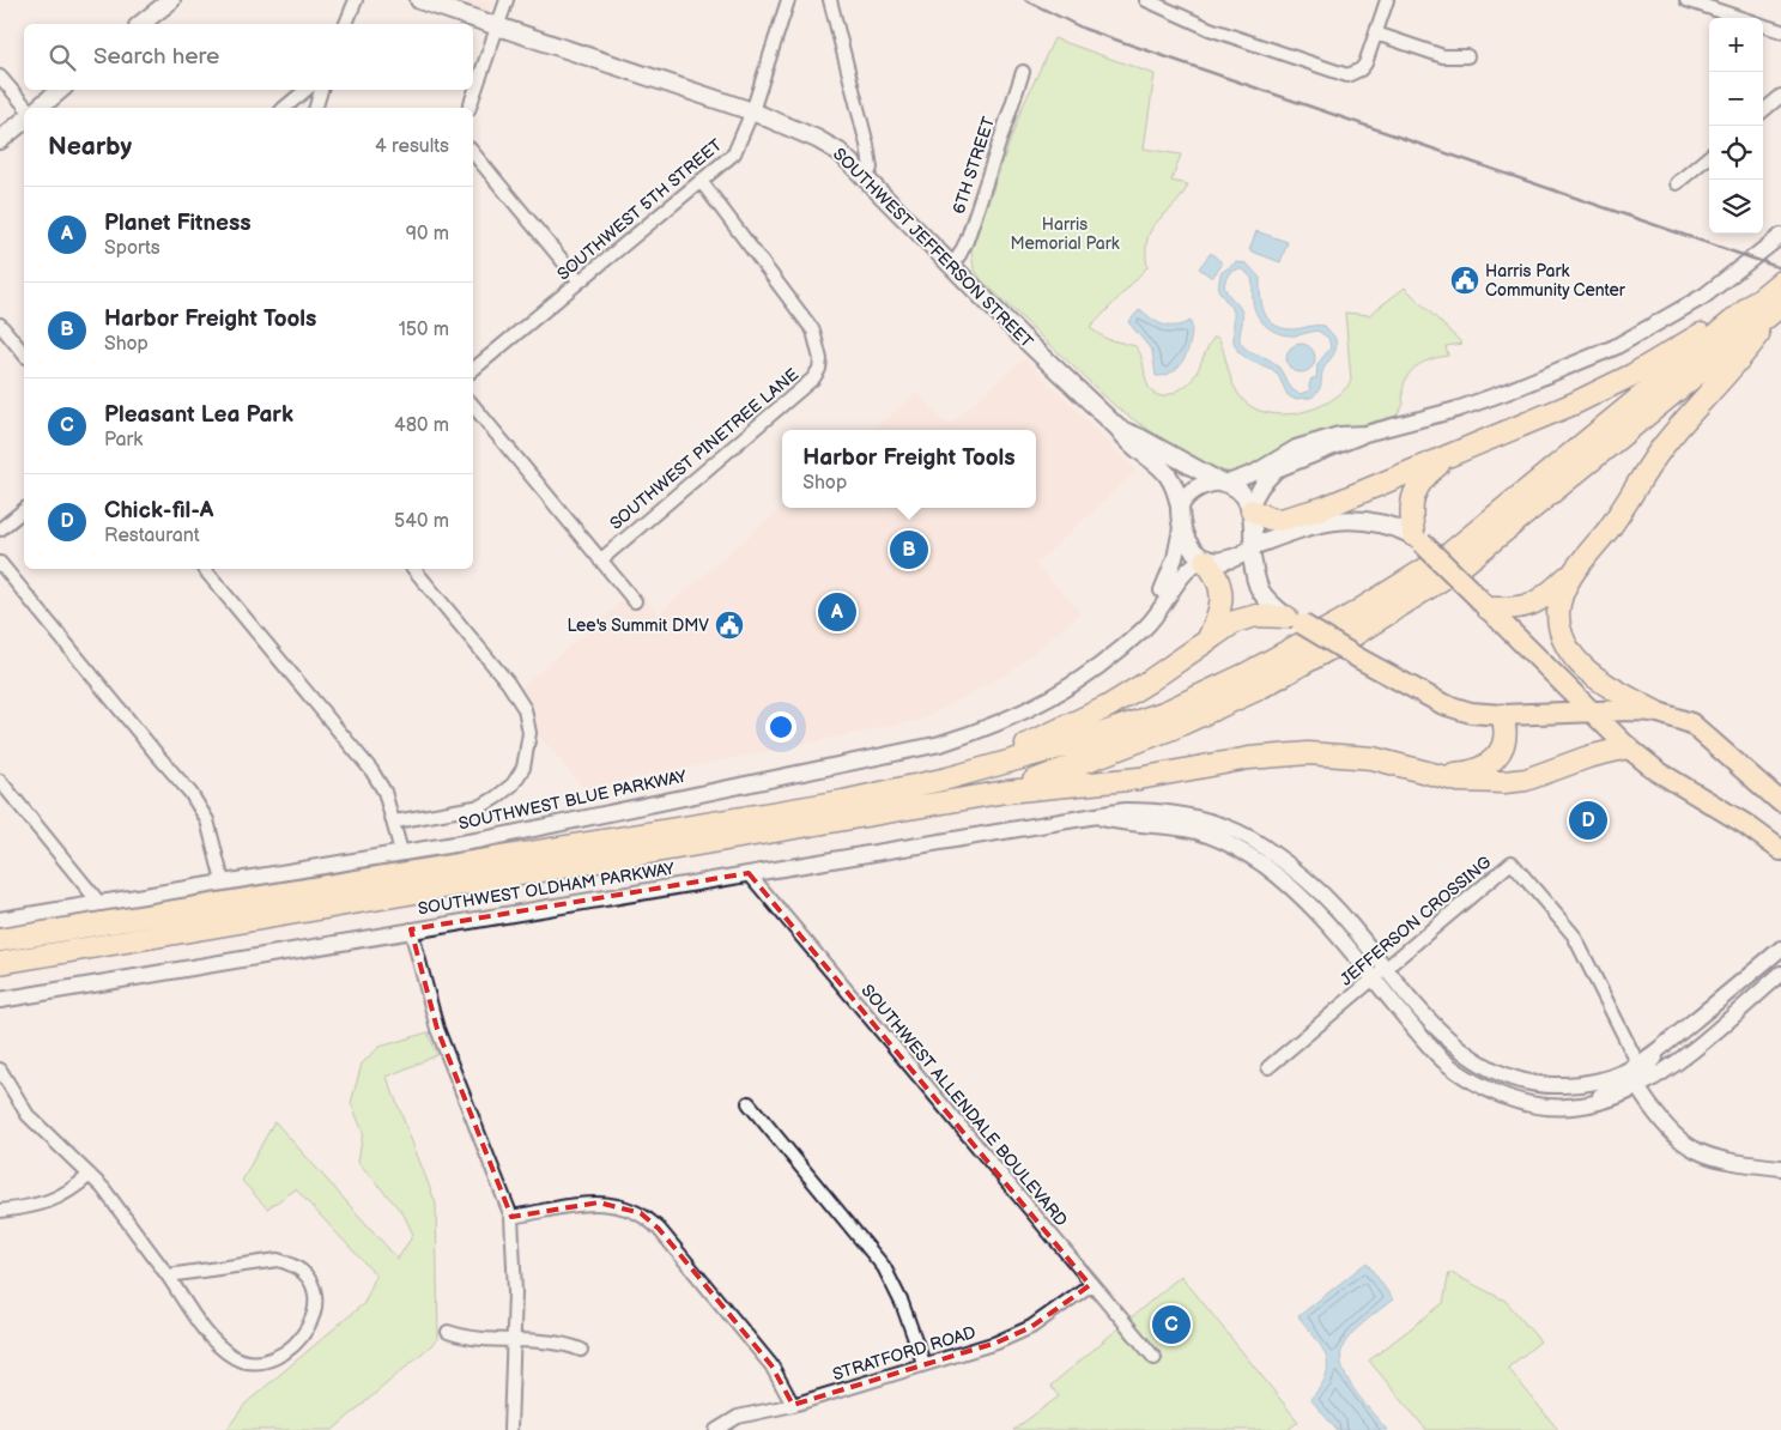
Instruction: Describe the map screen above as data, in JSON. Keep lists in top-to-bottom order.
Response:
{
  "streets": {
    "main road": ["SOUTHWEST JEFFERSON STREET"],
    "street": [
      "6TH STREET",
      "SOUTHWEST 5TH STREET",
      "SOUTHWEST PINETREE LANE",
      "SOUTHWEST BLUE PARKWAY",
      "SOUTHWEST OLDHAM PARKWAY",
      "JEFFERSON CROSSING",
      "SOUTHWEST ALLENDALE BOULEVARD",
      "STRATFORD ROAD"
    ]
  },
  "crossings": [
    ["6TH STREET", "SOUTHWEST JEFFERSON STREET"],
    ["SOUTHWEST 5TH STREET", "SOUTHWEST JEFFERSON STREET"],
    ["SOUTHWEST 5TH STREET", "SOUTHWEST PINETREE LANE"],
    ["SOUTHWEST JEFFERSON STREET", "SOUTHWEST BLUE PARKWAY"],
    ["SOUTHWEST OLDHAM PARKWAY", "JEFFERSON CROSSING"],
    ["SOUTHWEST OLDHAM PARKWAY", "SOUTHWEST ALLENDALE BOULEVARD"],
    ["SOUTHWEST ALLENDALE BOULEVARD", "STRATFORD ROAD"]
  ],
  "parks": ["Harris Memorial Park"],
  "places": {
    "public building": ["Harris Park Community Center", "Lee's Summit DMV"]
  },
  "page": {
    "map_buttons": ["+", "−"],
    "search": "Search here",
    "heading": ["Nearby", "4 results"],
    "list": [
      {
        "mark": "A",
        "name": "Planet Fitness",
        "note": "Sports",
        "value": "90 m"
      },
      {
        "mark": "B",
        "name": "Harbor Freight Tools",
        "note": "Shop",
        "value": "150 m"
      },
      {
        "mark": "C",
        "name": "Pleasant Lea Park",
        "note": "Park",
        "value": "480 m"
      },
      {
        "mark": "D",
        "name": "Chick-fil-A",
        "note": "Restaurant",
        "value": "540 m"
      }
    ],
    "popup": ["Harbor Freight Tools", "Shop"],
    "pins": [
      "B",
      "A",
      "D",
      "C"
    ]
  }
}
